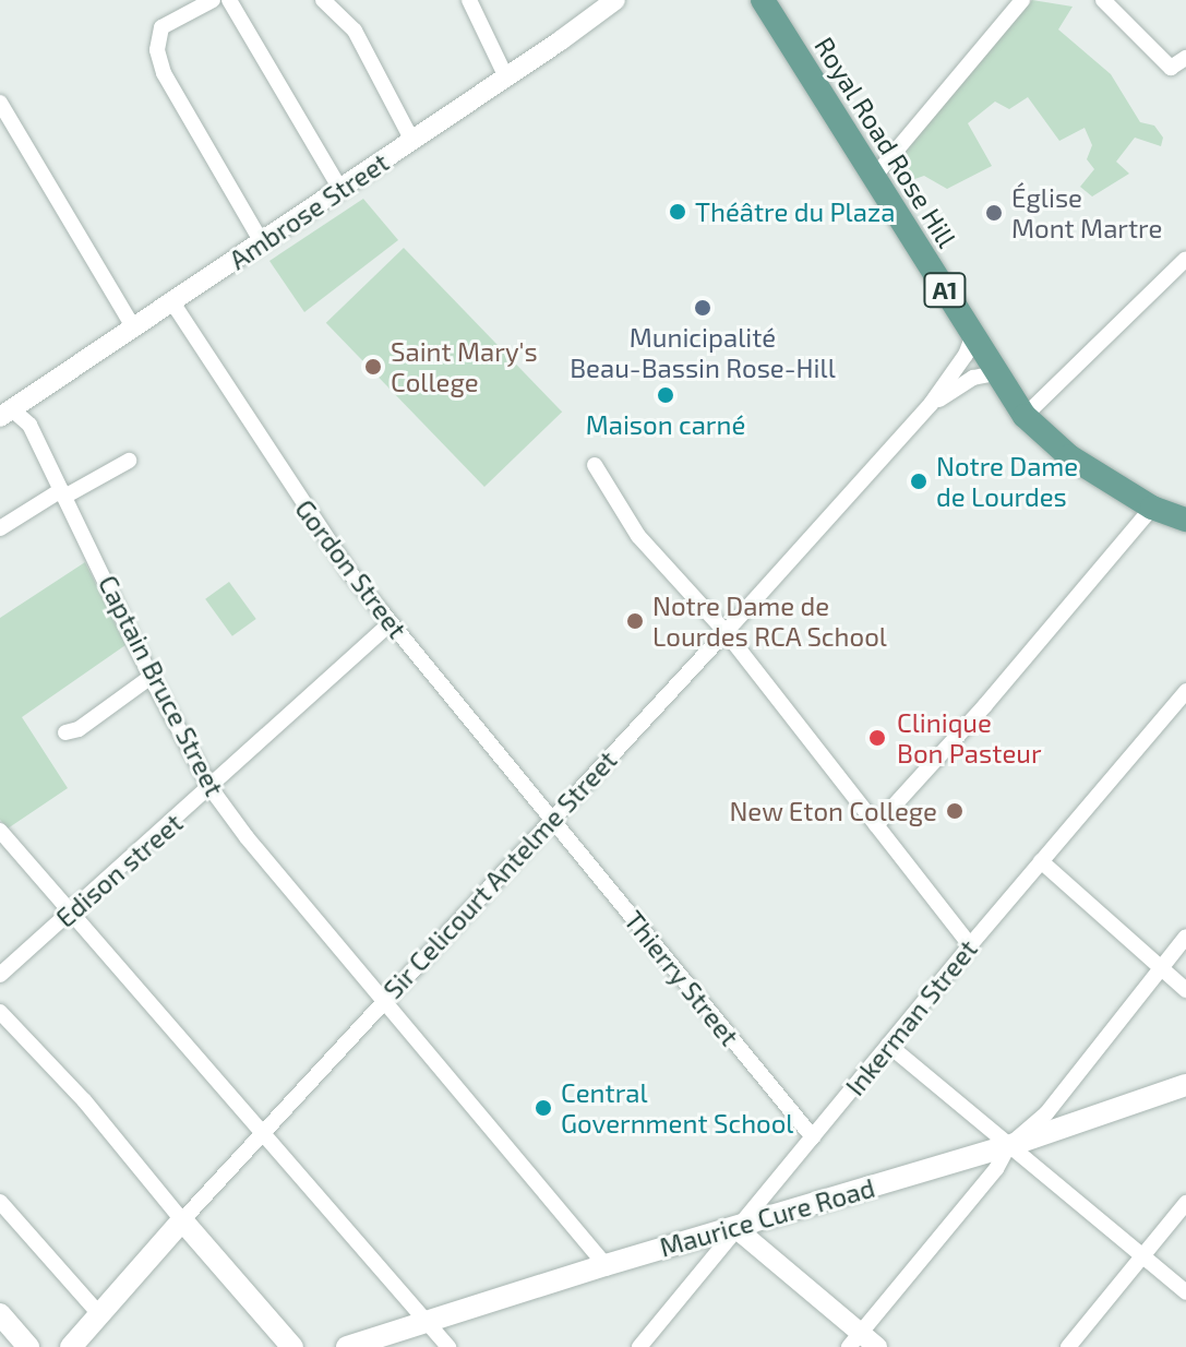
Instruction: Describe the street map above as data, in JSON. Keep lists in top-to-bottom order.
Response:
{
  "streets": {
    "main road": [
      "Royal Road Rose Hill",
      "A1",
      "Sir Celicourt Antelme Street",
      "Maurice Cure Road"
    ],
    "street": [
      "Ambrose Street",
      "Gordon Street",
      "Captain Bruce Street",
      "Edison street",
      "Thierry Street",
      "Inkerman Street"
    ]
  },
  "crossings": [
    ["Royal Road Rose Hill", "Sir Celicourt Antelme Street"],
    ["Ambrose Street", "Gordon Street"],
    ["Ambrose Street", "Captain Bruce Street"],
    ["Gordon Street", "Edison street"],
    ["Gordon Street", "Sir Celicourt Antelme Street"],
    ["Gordon Street", "Thierry Street"],
    ["Captain Bruce Street", "Edison street"],
    ["Captain Bruce Street", "Sir Celicourt Antelme Street"],
    ["Captain Bruce Street", "Maurice Cure Road"],
    ["Sir Celicourt Antelme Street", "Thierry Street"],
    ["Thierry Street", "Inkerman Street"],
    ["Inkerman Street", "Maurice Cure Road"]
  ],
  "places": [
    "Théâtre du Plaza",
    "Église Mont Martre",
    "Municipalité Beau-Bassin Rose-Hill",
    "Saint Mary's College",
    "Maison carné",
    "Notre Dame de Lourdes",
    "Notre Dame de Lourdes RCA School",
    "Clinique Bon Pasteur",
    "New Eton College",
    "Central Government School"
  ]
}
